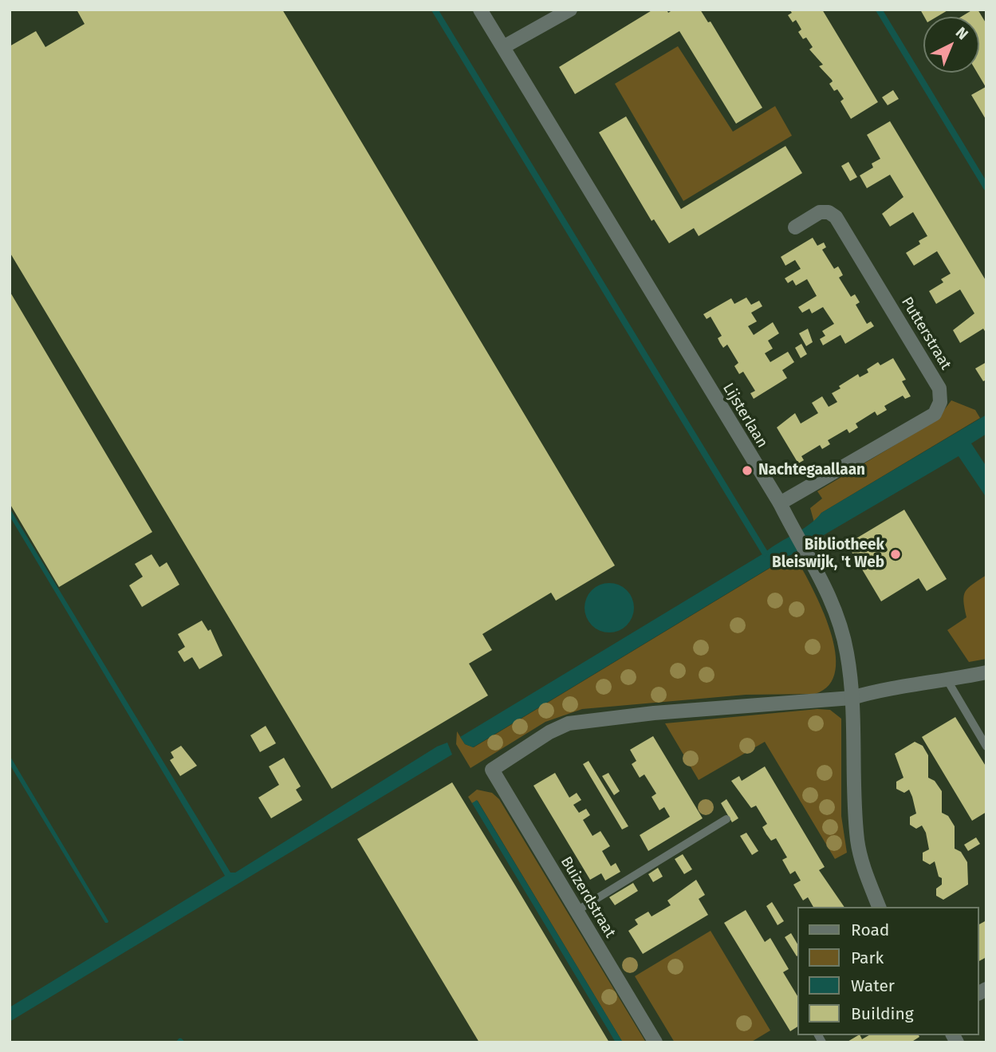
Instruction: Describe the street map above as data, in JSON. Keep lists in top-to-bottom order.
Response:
{
  "streets": {
    "street": ["Putterstraat", "Lijsterlaan", "Buizerdstraat"]
  },
  "crossings": [
    ["Putterstraat", "Lijsterlaan"],
    ["Lijsterlaan", "Buizerdstraat"]
  ],
  "places": ["Nachtegaallaan", "Bibliotheek Bleiswijk, 't Web"],
  "legend": [
    "Road",
    "Park",
    "Water",
    "Building"
  ],
  "north": "top right"
}
